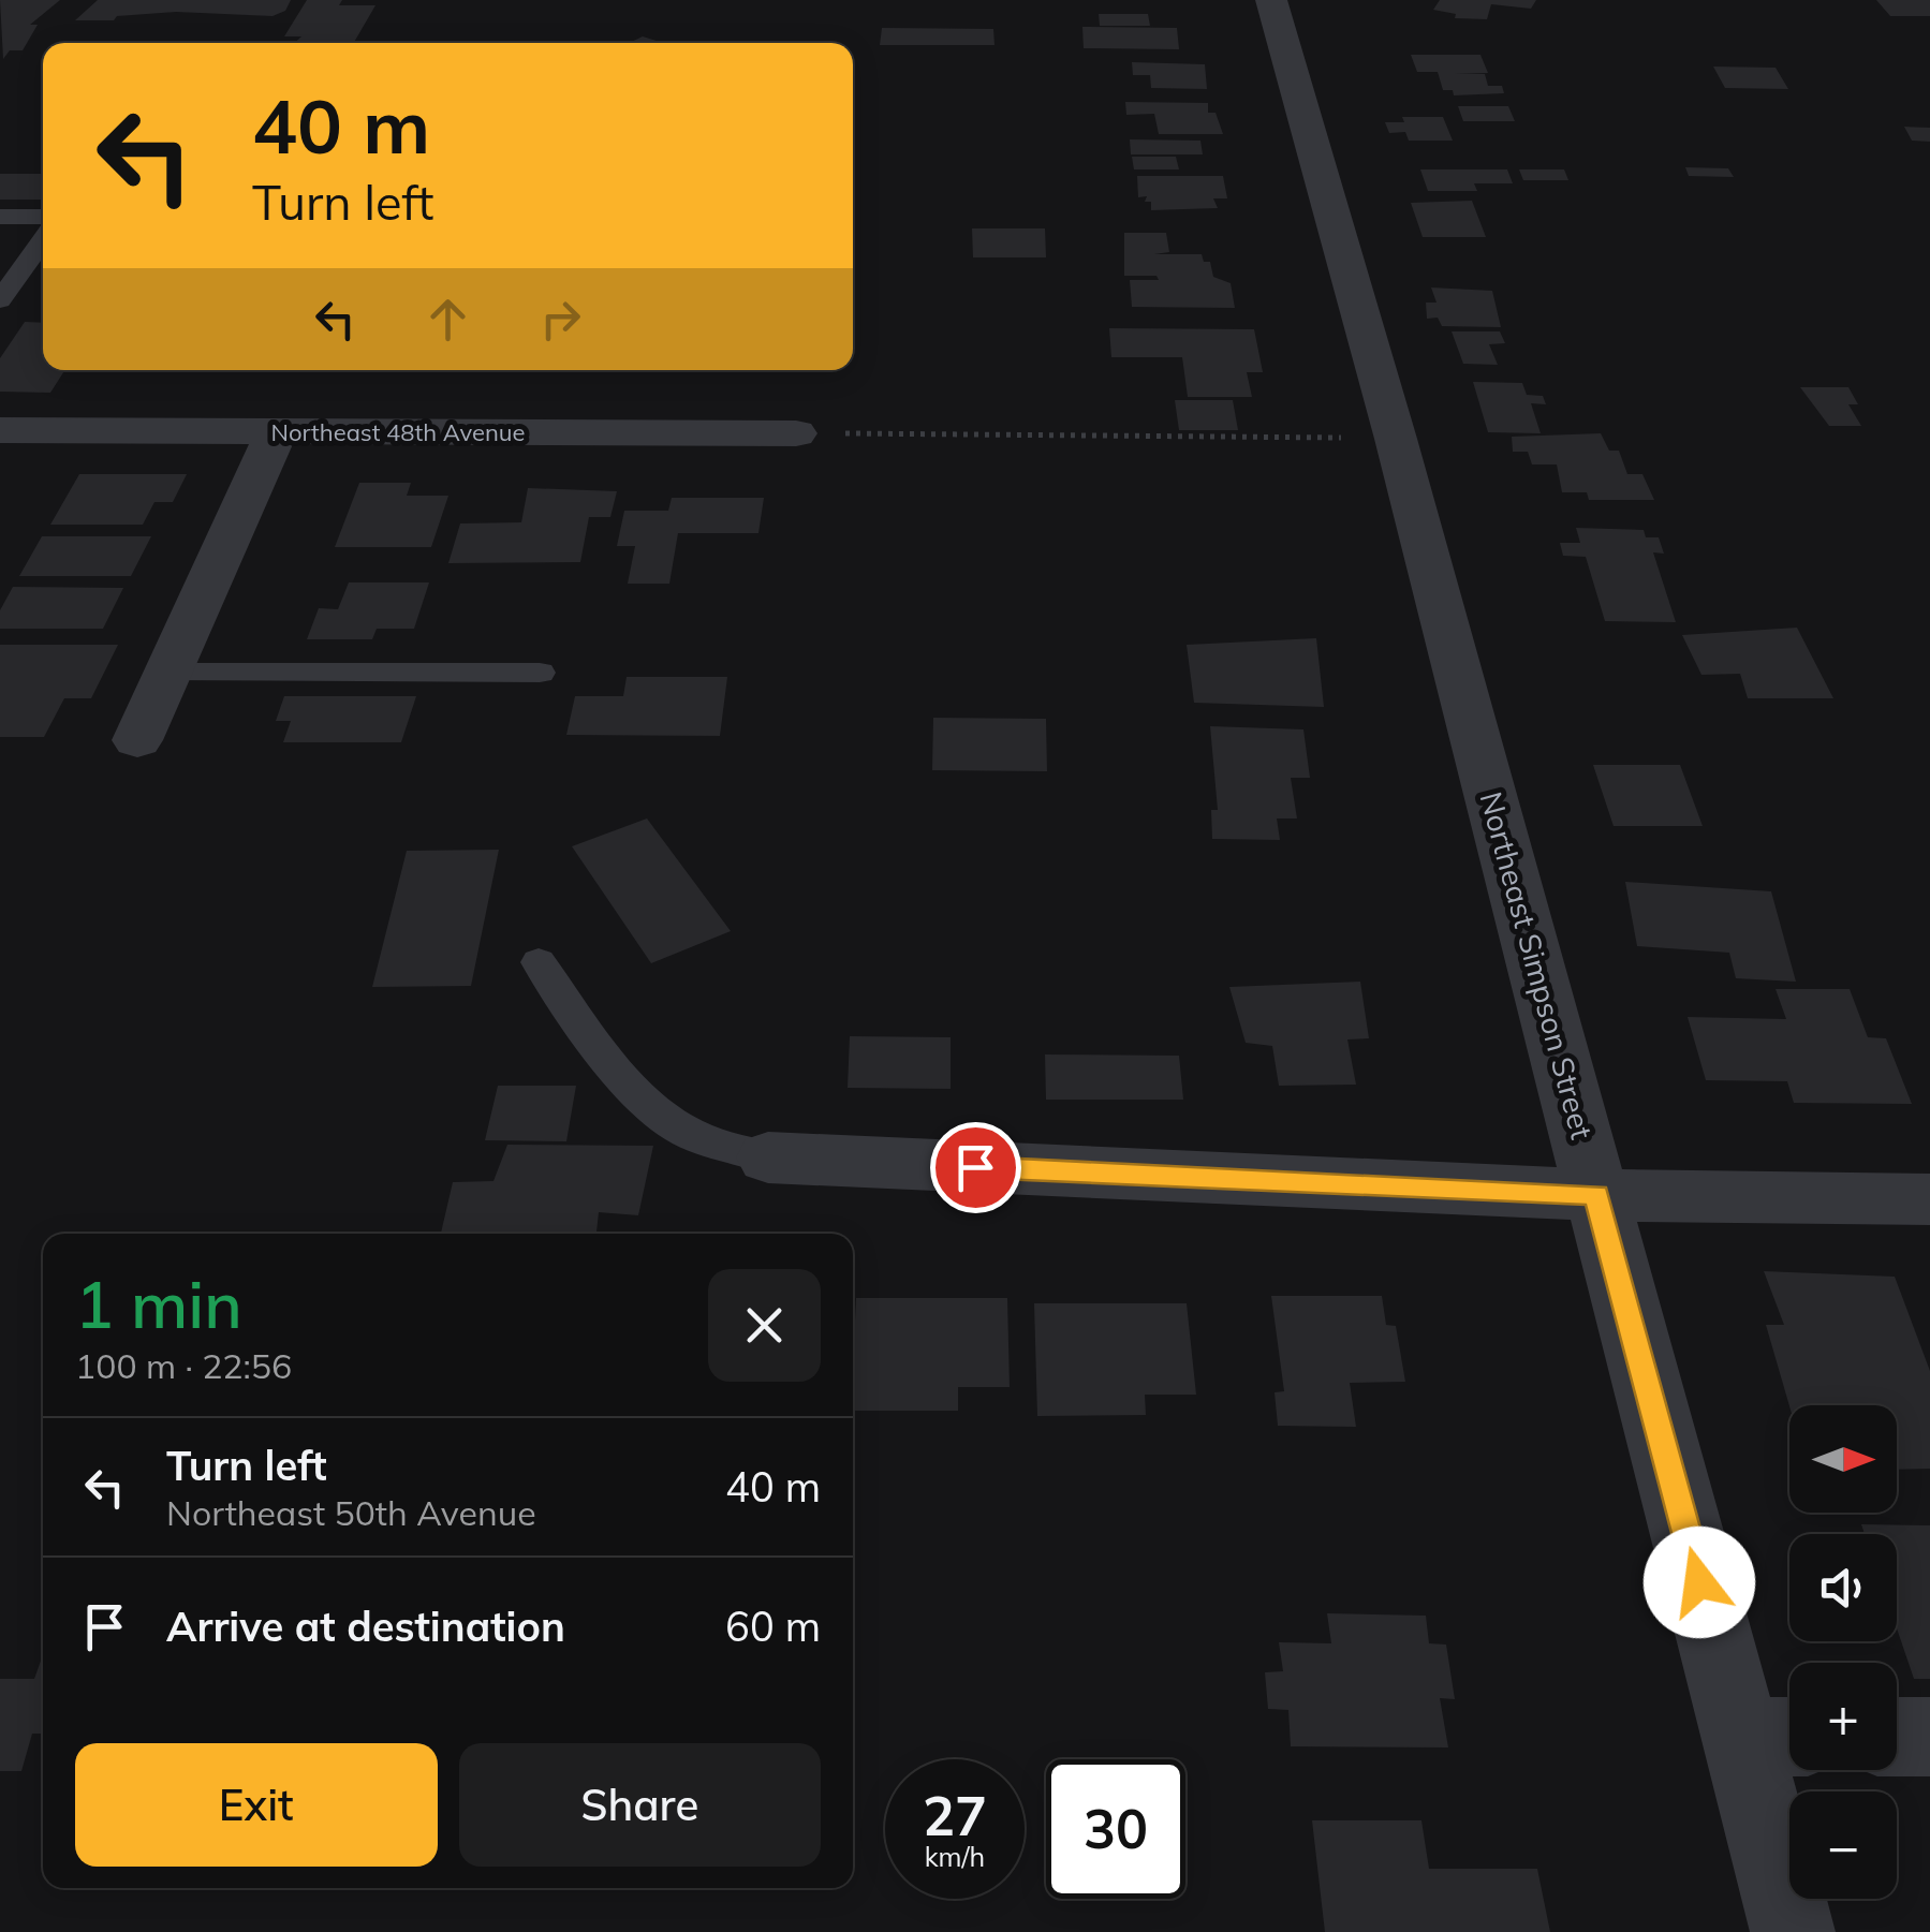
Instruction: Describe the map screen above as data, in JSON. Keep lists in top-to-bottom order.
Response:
{
  "streets": {
    "street": ["Northeast 48th Avenue", "Northeast Simpson Street"]
  },
  "north": "right",
  "page": {
    "turn": ["40 m", "Turn left"],
    "heading": ["1 min", "100 m · 22:56"],
    "map_buttons": ["+", "−"],
    "list": [
      {
        "name": "Turn left",
        "note": "Northeast 50th Avenue",
        "value": "40 m"
      },
      {
        "name": "Arrive at destination",
        "value": "60 m"
      }
    ],
    "buttons": ["Exit", "Share"],
    "speed": "27 km/h",
    "limit": "30"
  }
}
